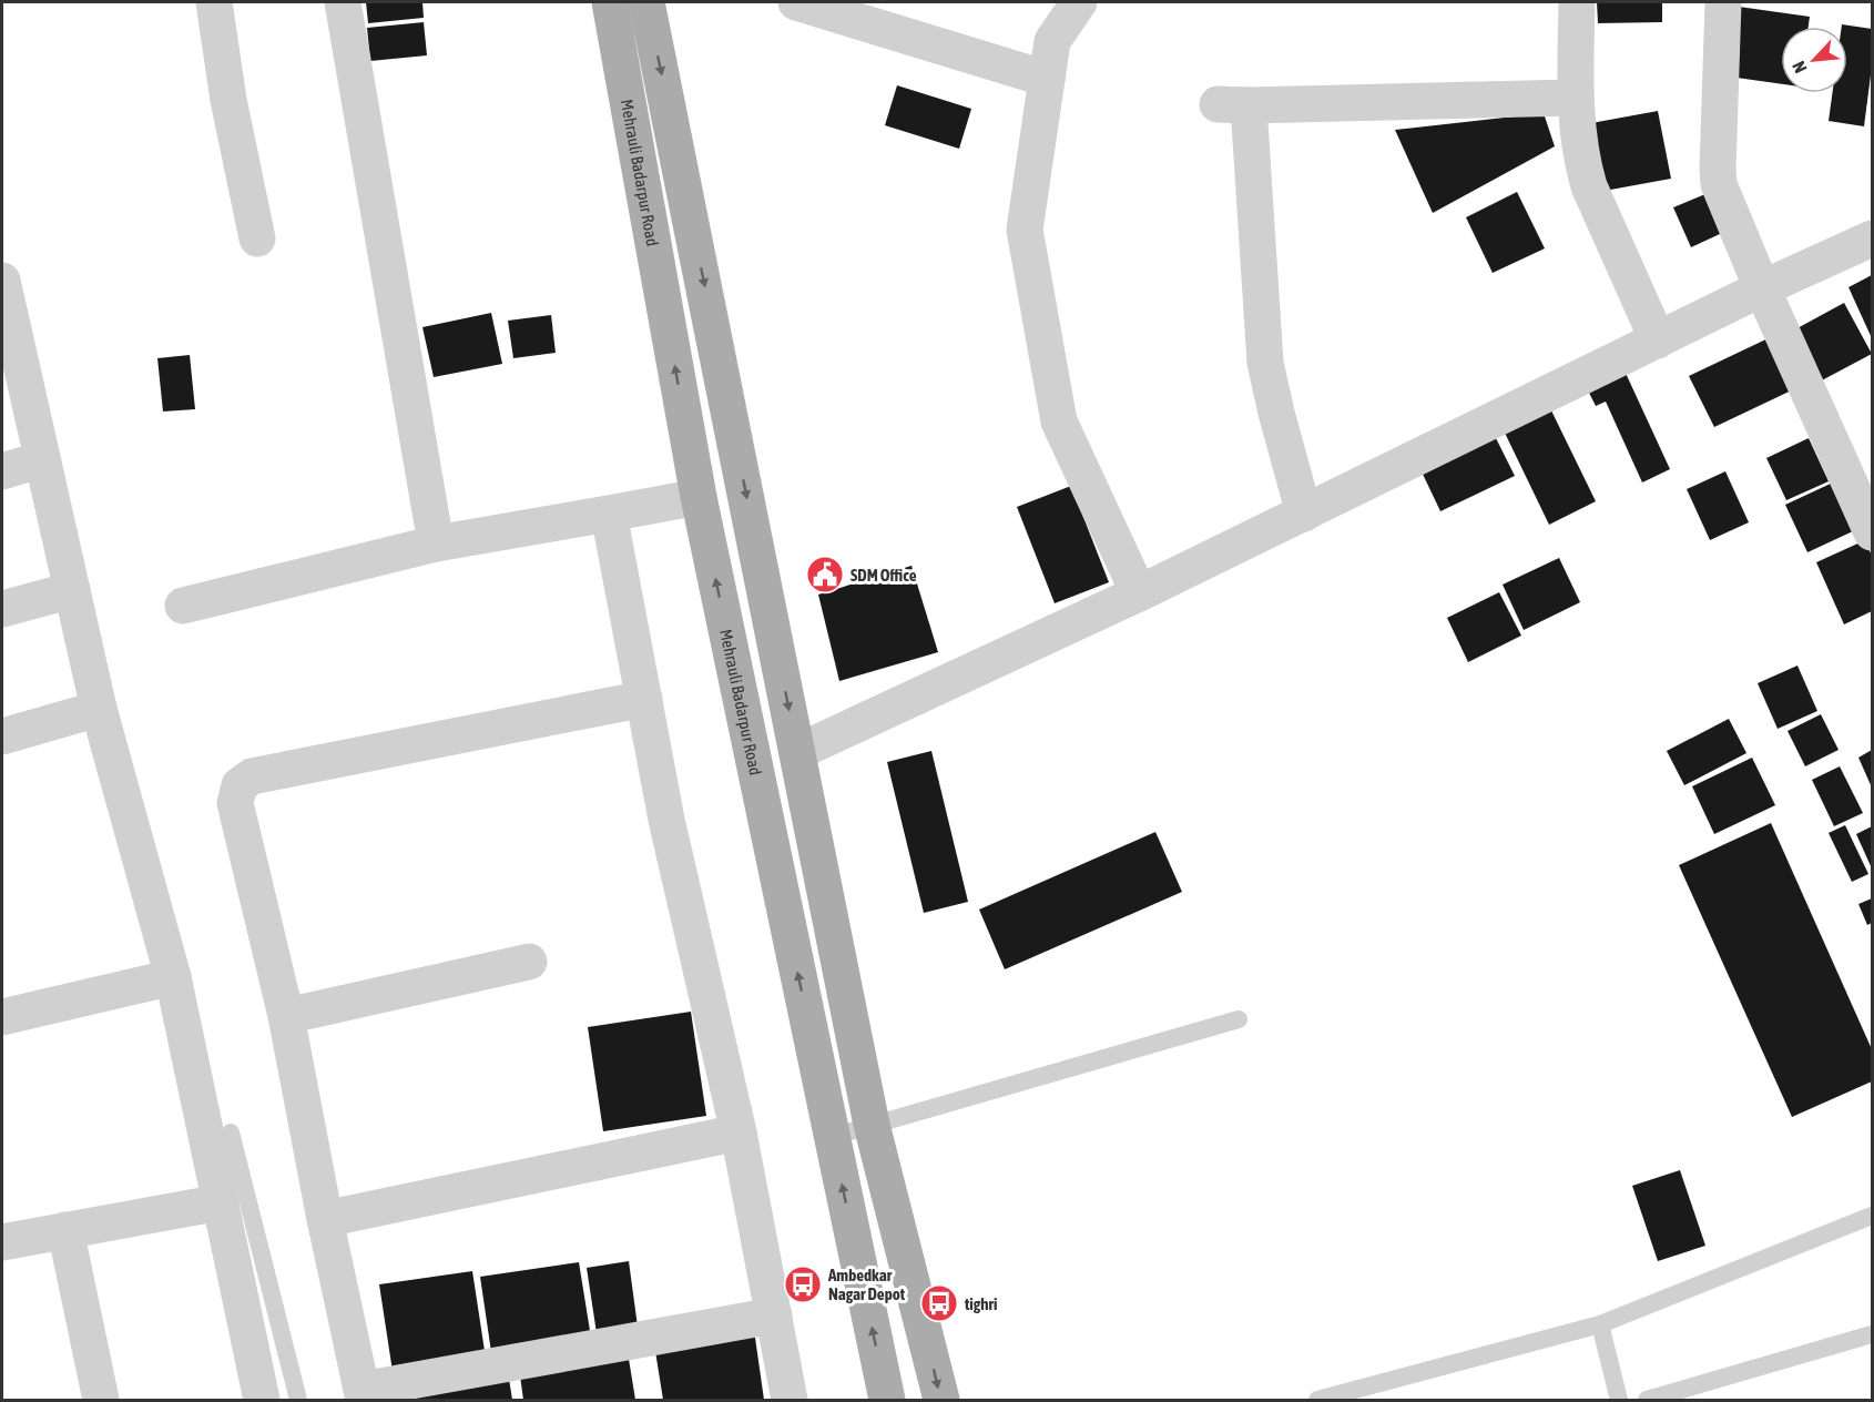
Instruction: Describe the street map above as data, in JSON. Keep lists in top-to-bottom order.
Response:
{
  "streets": {
    "main road": ["Mehrauli Badarpur Road"]
  },
  "places": {
    "public building": ["SDM Office"],
    "bus stop": ["Ambedkar Nagar Depot", "tighri"]
  },
  "north": "bottom left"
}
